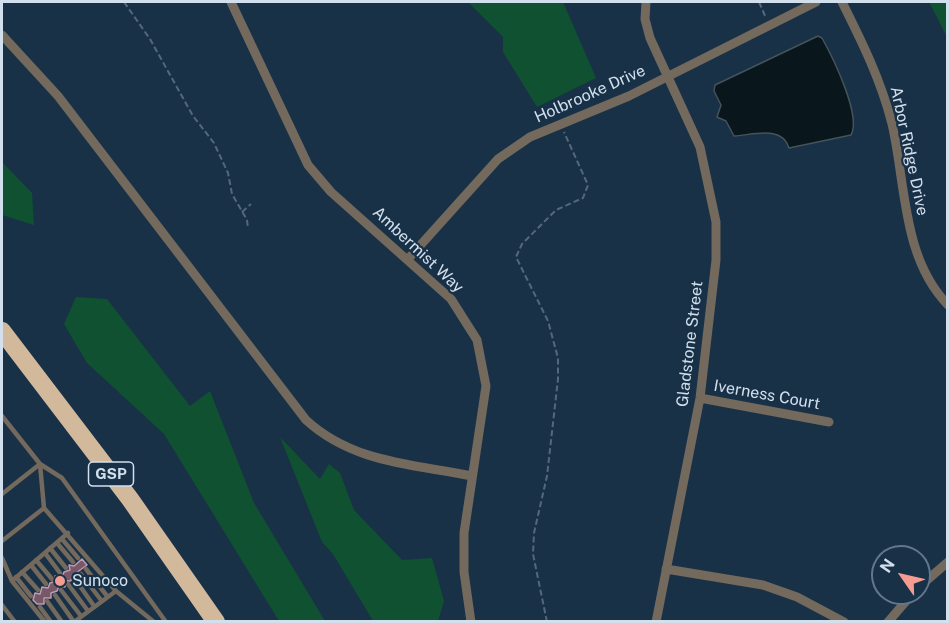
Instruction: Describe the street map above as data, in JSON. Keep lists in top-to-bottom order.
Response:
{
  "streets": {
    "highway": ["GSP"],
    "street": [
      "Holbrooke Drive",
      "Arbor Ridge Drive",
      "Ambermist Way",
      "Gladstone Street",
      "Iverness Court"
    ]
  },
  "crossings": [
    ["Holbrooke Drive", "Ambermist Way"],
    ["Holbrooke Drive", "Gladstone Street"],
    ["Gladstone Street", "Iverness Court"]
  ],
  "places": ["Sunoco"],
  "north": "top left"
}
